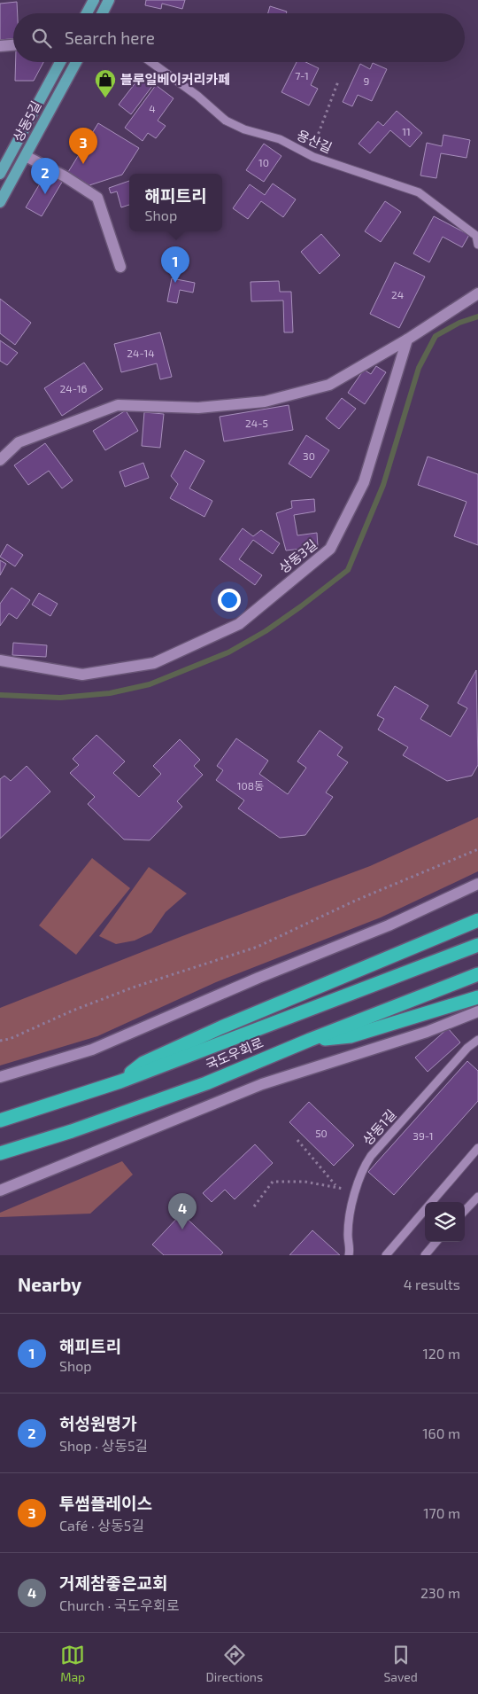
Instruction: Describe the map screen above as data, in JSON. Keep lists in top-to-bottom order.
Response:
{
  "streets": {
    "highway": ["국도우회로"],
    "main road": ["상동5길"],
    "street": ["상동3길"],
    "lane": ["용산길", "상동1길"]
  },
  "places": {
    "shop": ["블루일베이커리카페"]
  },
  "house_numbers": [
    "7-1",
    "9",
    "4",
    "11",
    "10",
    "24",
    "24-14",
    "24-16",
    "24-5",
    "30",
    "108동",
    "50",
    "39-1"
  ],
  "page": {
    "search": "Search here",
    "pins": [
      "3",
      "2",
      "1",
      "4"
    ],
    "popup": ["해피트리", "Shop"],
    "heading": ["Nearby", "4 results"],
    "list": [
      {
        "mark": "1",
        "name": "해피트리",
        "note": "Shop",
        "value": "120 m"
      },
      {
        "mark": "2",
        "name": "허성원명가",
        "note": "Shop · 상동5길",
        "value": "160 m"
      },
      {
        "mark": "3",
        "name": "투썸플레이스",
        "note": "Café · 상동5길",
        "value": "170 m"
      },
      {
        "mark": "4",
        "name": "거제참좋은교회",
        "note": "Church · 국도우회로",
        "value": "230 m"
      }
    ],
    "nav": ["Map", "Directions", "Saved"]
  }
}
